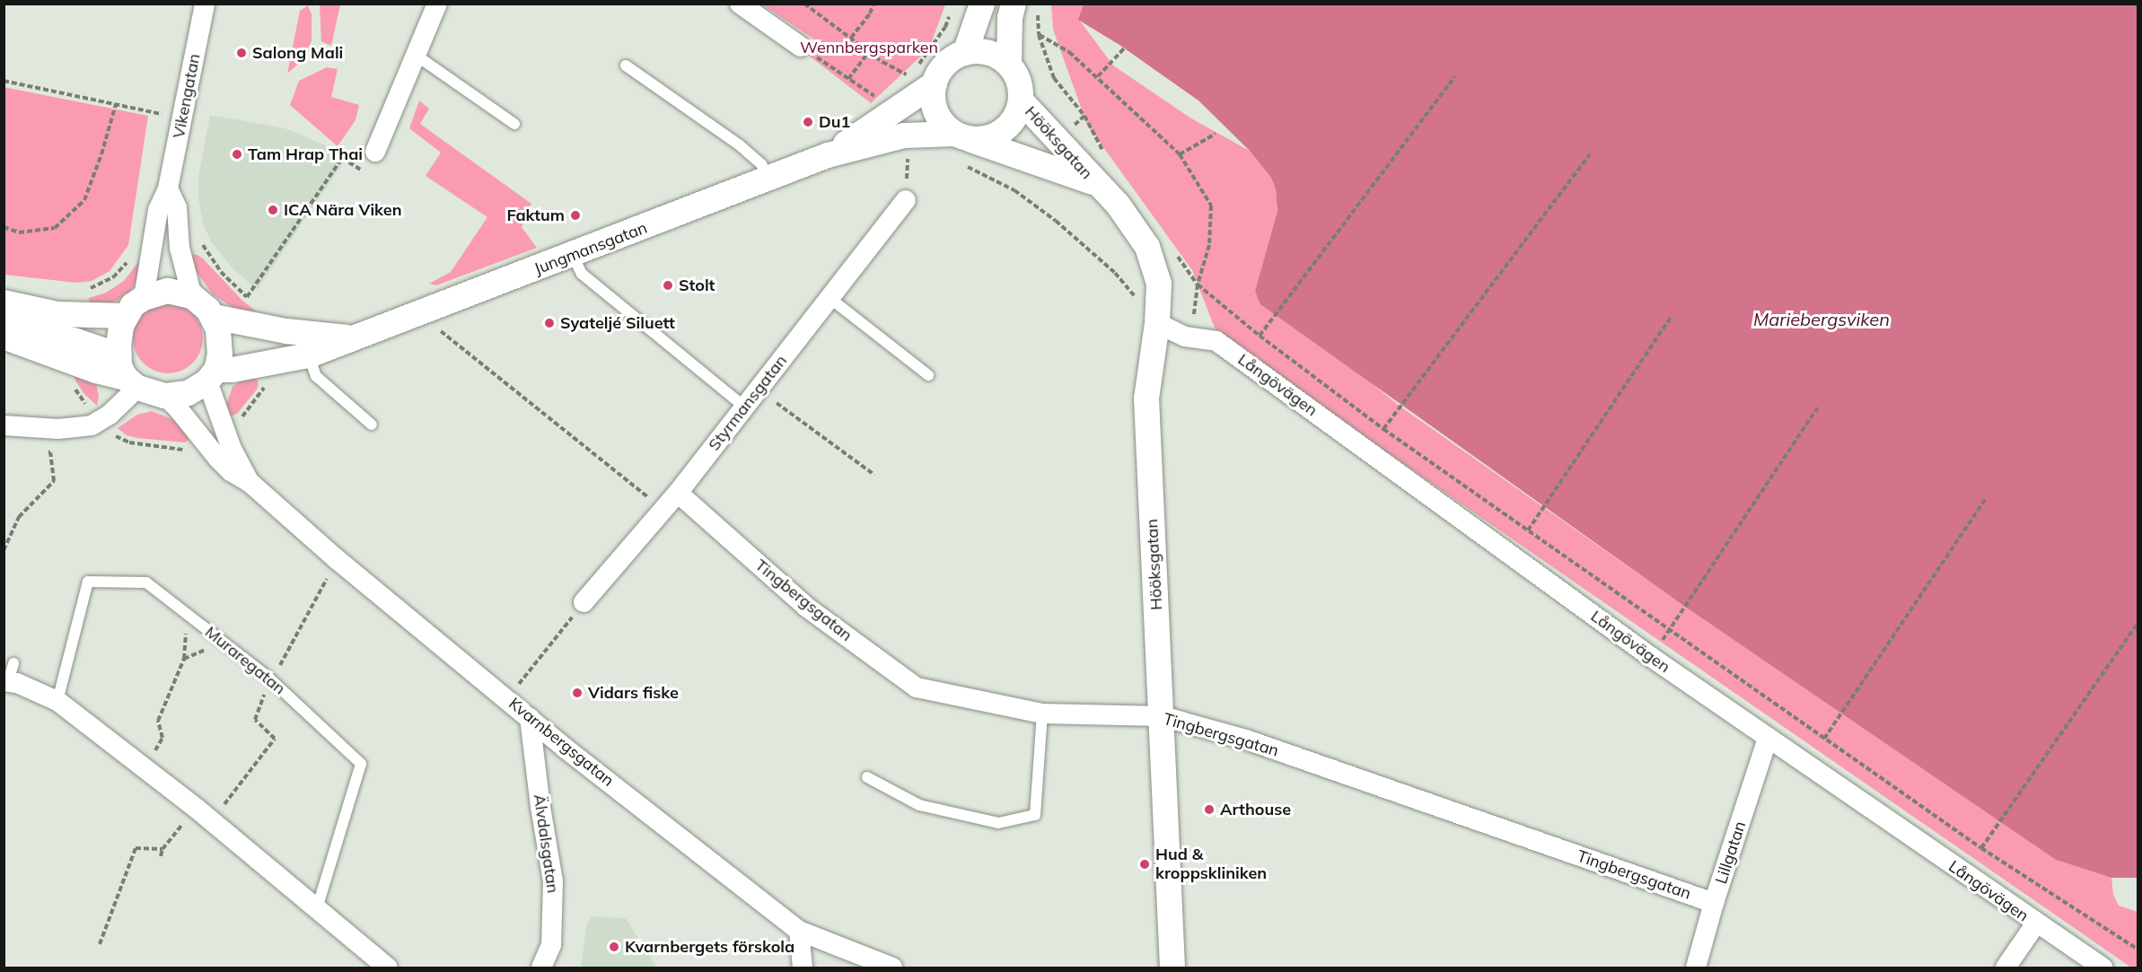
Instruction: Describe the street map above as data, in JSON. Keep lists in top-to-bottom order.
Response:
{
  "streets": {
    "street": [
      "Vikengatan",
      "Hööksgatan",
      "Jungmansgatan",
      "Långövägen",
      "Styrmansgatan",
      "Tingbergsgatan",
      "Kvarnbergsgatan",
      "Älvdalsgatan",
      "Lillgatan"
    ],
    "lane": ["Muraregatan"]
  },
  "crossings": [
    ["Vikengatan", "Jungmansgatan"],
    ["Vikengatan", "Kvarnbergsgatan"],
    ["Hööksgatan", "Jungmansgatan"],
    ["Hööksgatan", "Långövägen"],
    ["Hööksgatan", "Tingbergsgatan"],
    ["Jungmansgatan", "Kvarnbergsgatan"],
    ["Långövägen", "Lillgatan"],
    ["Styrmansgatan", "Tingbergsgatan"],
    ["Tingbergsgatan", "Lillgatan"],
    ["Kvarnbergsgatan", "Älvdalsgatan"]
  ],
  "water": ["Mariebergsviken"],
  "parks": ["Wennbergsparken"],
  "places": [
    "Salong Mali",
    "Du1",
    "Tam Hrap Thai",
    "ICA Nära Viken",
    "Faktum",
    "Stolt",
    "Syateljé Siluett",
    "Vidars fiske",
    "Arthouse",
    "Hud & kroppskliniken",
    "Kvarnbergets förskola"
  ]
}
